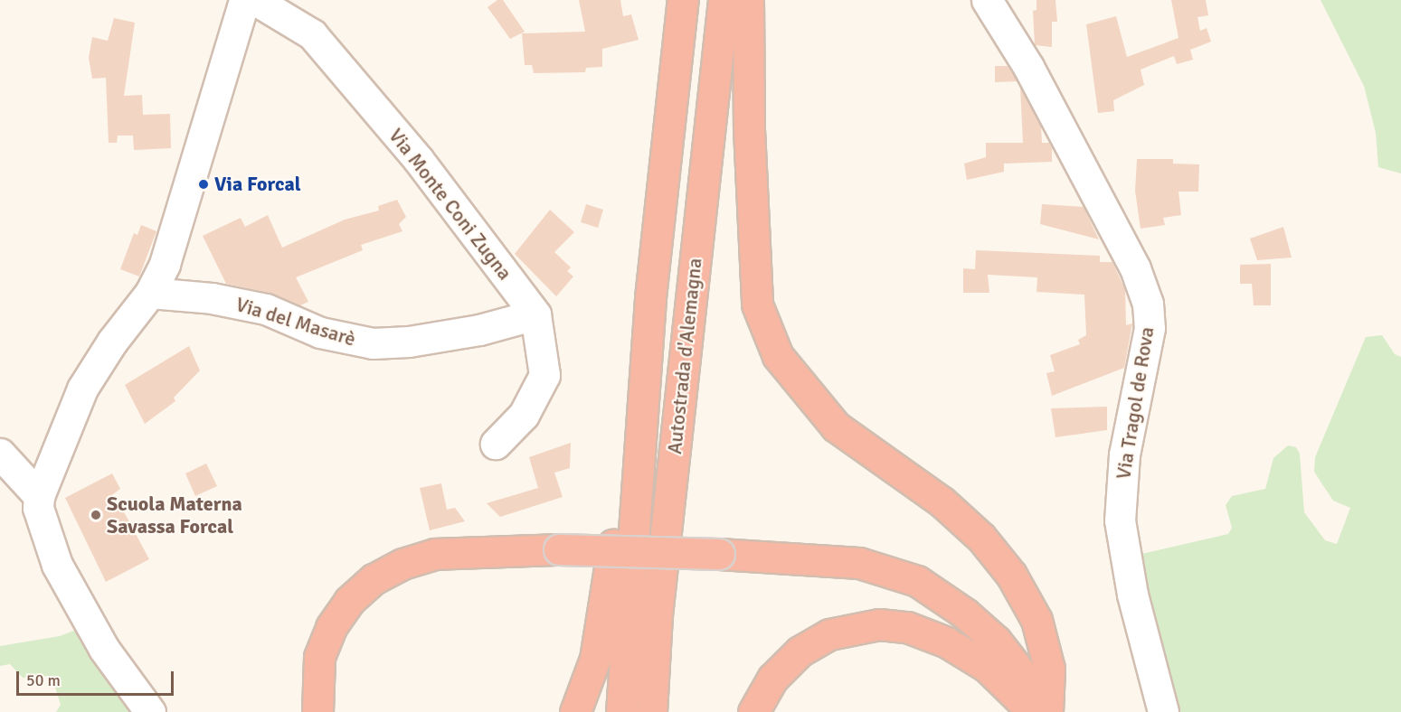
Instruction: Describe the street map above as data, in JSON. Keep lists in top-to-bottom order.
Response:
{
  "streets": {
    "highway": ["Autostrada d'Alemagna"],
    "street": ["Via Monte Coni Zugna", "Via del Masarè", "Via Tragol de Rova"]
  },
  "crossings": [
    ["Via Monte Coni Zugna", "Via del Masarè"]
  ],
  "places": ["Via Forcal", "Scuola Materna Savassa Forcal"],
  "scale_bar": "50 m"
}
